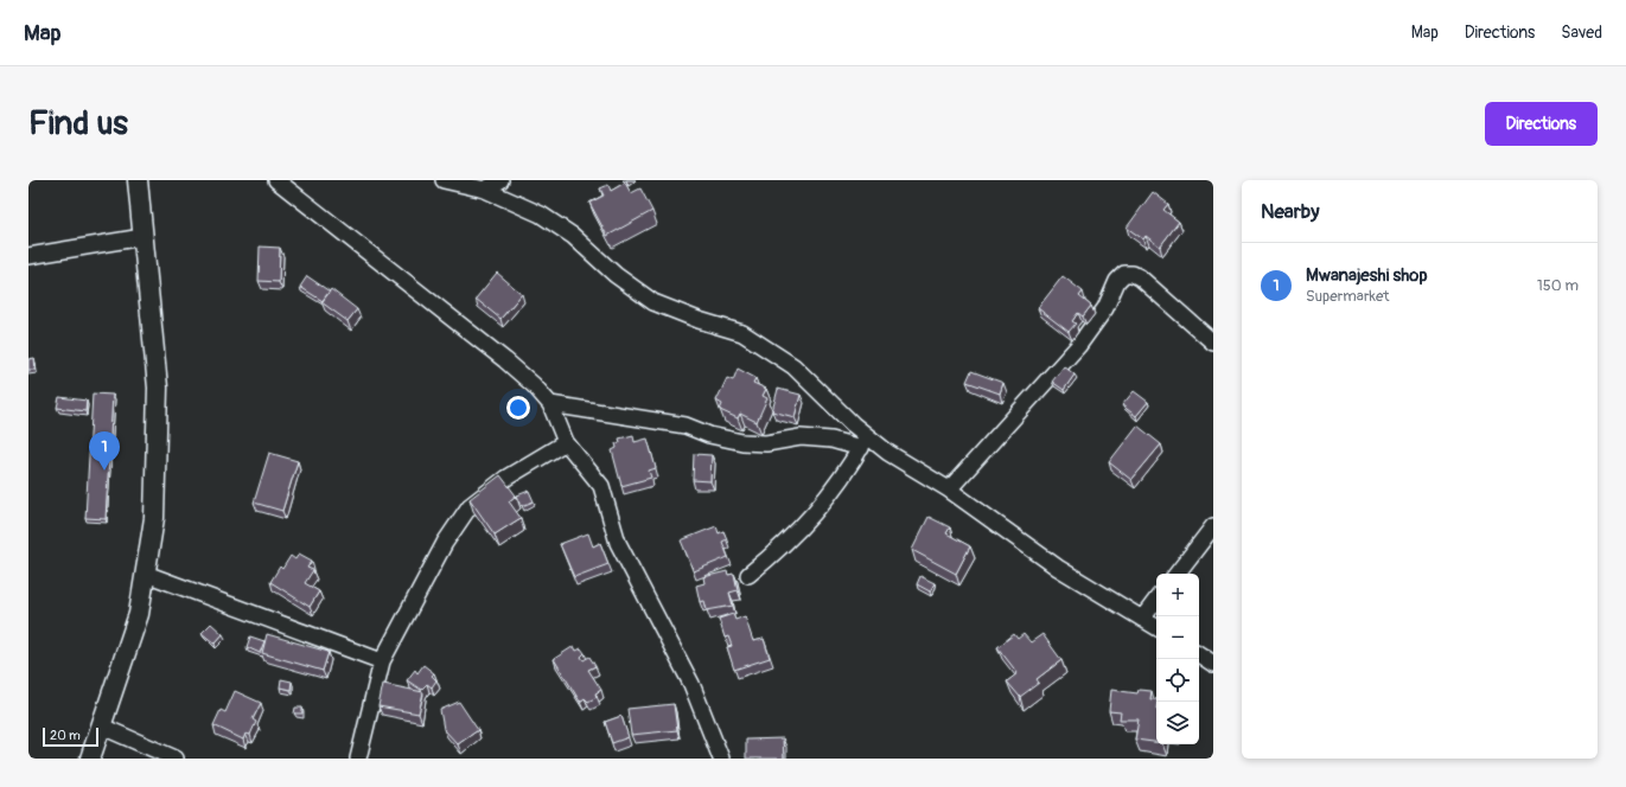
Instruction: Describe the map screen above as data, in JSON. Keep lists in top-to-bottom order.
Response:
{
  "scale_bar": "20 m",
  "page": {
    "header": "Map",
    "nav": ["Map", "Directions", "Saved"],
    "buttons": "Directions",
    "title": "Find us",
    "heading": "Nearby",
    "list": [
      {
        "mark": "1",
        "name": "Mwanajeshi shop",
        "note": "Supermarket",
        "value": "150 m"
      }
    ],
    "pins": "1",
    "map_buttons": ["+", "−"],
    "scale": "20 m"
  }
}
